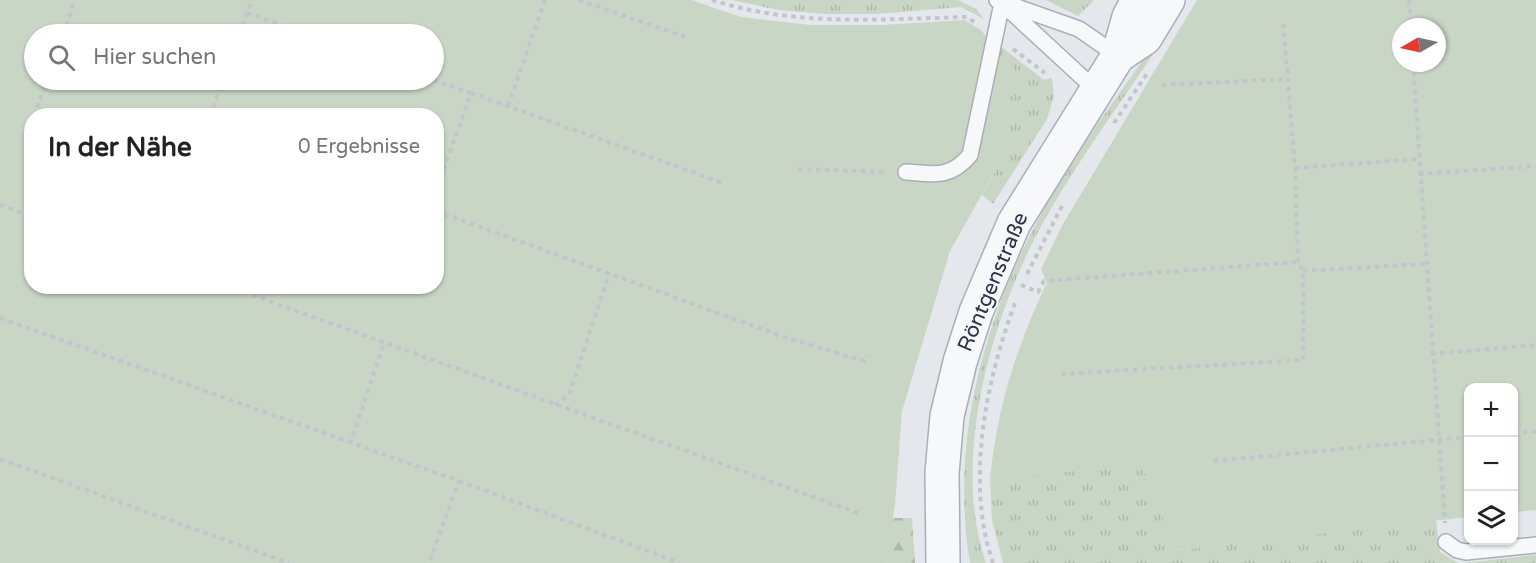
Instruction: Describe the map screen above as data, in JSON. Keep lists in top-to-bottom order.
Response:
{
  "streets": {
    "street": ["Röntgenstraße"]
  },
  "north": "left",
  "page": {
    "search": "Hier suchen",
    "heading": ["In der Nähe", "0 Ergebnisse"],
    "map_buttons": ["+", "−"]
  }
}
